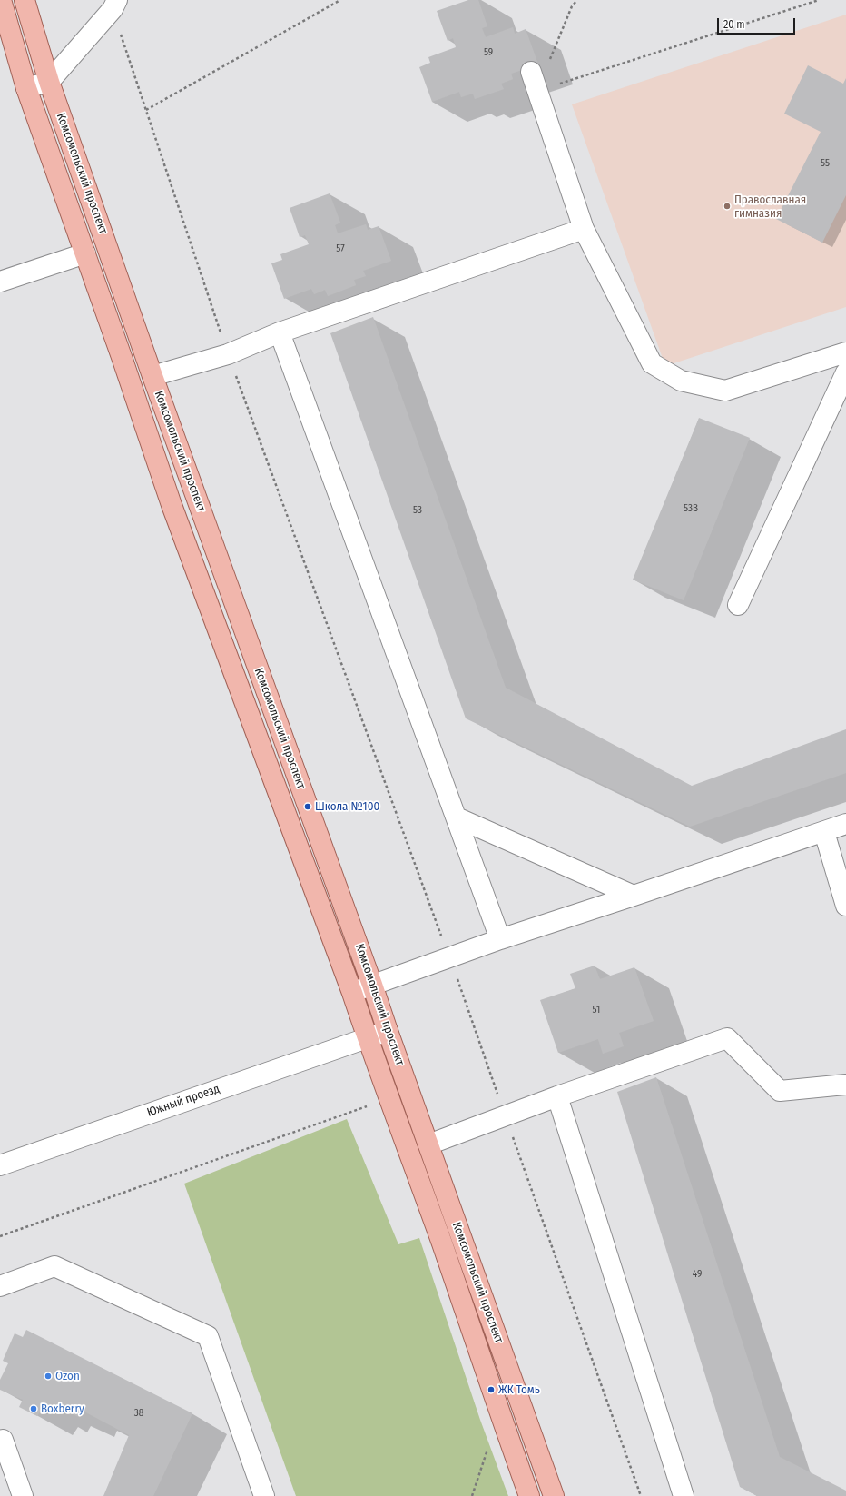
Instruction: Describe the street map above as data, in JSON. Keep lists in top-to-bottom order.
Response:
{
  "streets": {
    "main road": ["Комсомольский проспект"],
    "street": ["Южный проезд"]
  },
  "crossings": [
    ["Комсомольский проспект", "Южный проезд"]
  ],
  "places": [
    "Православная гимназия",
    "Школа №100",
    "Ozon",
    "ЖК Томь",
    "Boxberry"
  ],
  "house_numbers": [
    "59",
    "55",
    "57",
    "53В",
    "53",
    "51",
    "49",
    "38"
  ],
  "scale_bar": "20 m"
}
